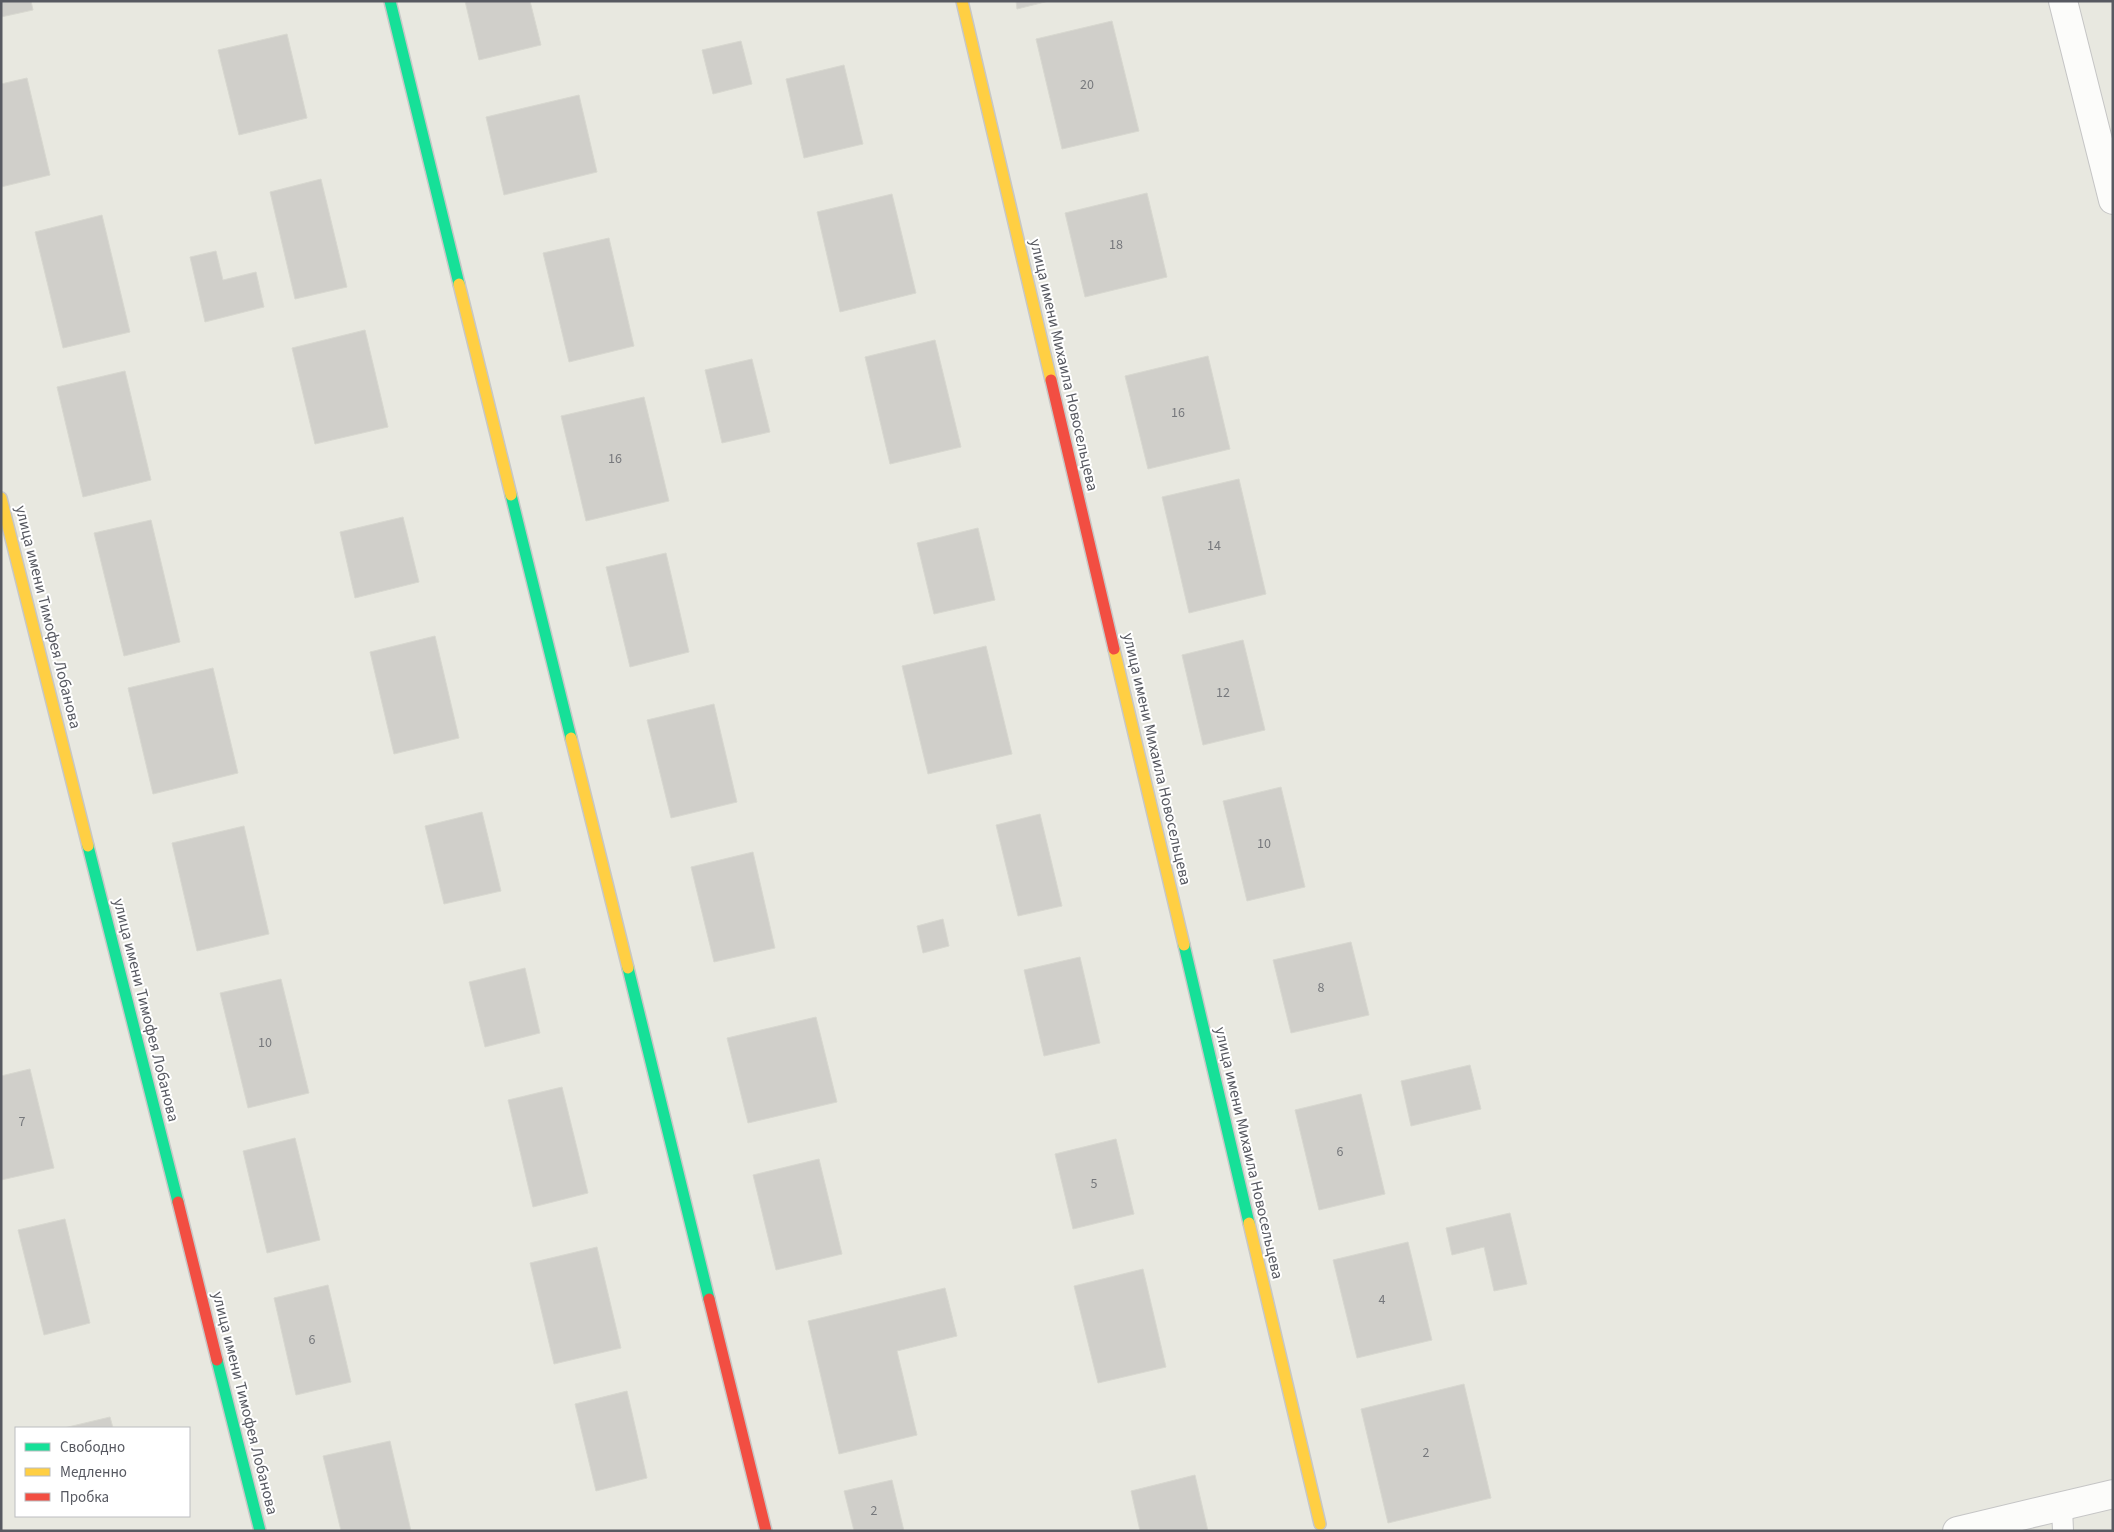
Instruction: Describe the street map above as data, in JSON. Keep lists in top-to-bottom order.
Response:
{
  "streets": {
    "street": ["улица имени Михаила Новосельцева", "улица имени Тимофея Лобанова"]
  },
  "house_numbers": [
    "20",
    "18",
    "16",
    "16",
    "14",
    "12",
    "10",
    "8",
    "10",
    "7",
    "6",
    "5",
    "4",
    "6",
    "2",
    "2"
  ],
  "legend": ["Свободно", "Медленно", "Пробка"]
}
